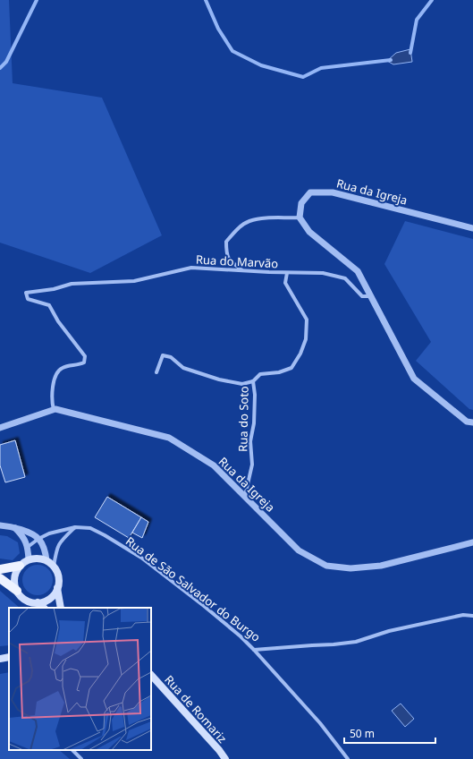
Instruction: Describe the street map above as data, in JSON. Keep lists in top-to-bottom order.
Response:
{
  "streets": {
    "main road": ["Rua de Romariz"],
    "street": [
      "Rua da Igreja",
      "Rua do Marvão",
      "Rua do Soto",
      "Rua de São Salvador do Burgo"
    ]
  },
  "crossings": [
    ["Rua da Igreja", "Rua do Marvão"],
    ["Rua da Igreja", "Rua do Soto"],
    ["Rua do Marvão", "Rua do Soto"]
  ],
  "scale_bar": "50 m"
}
